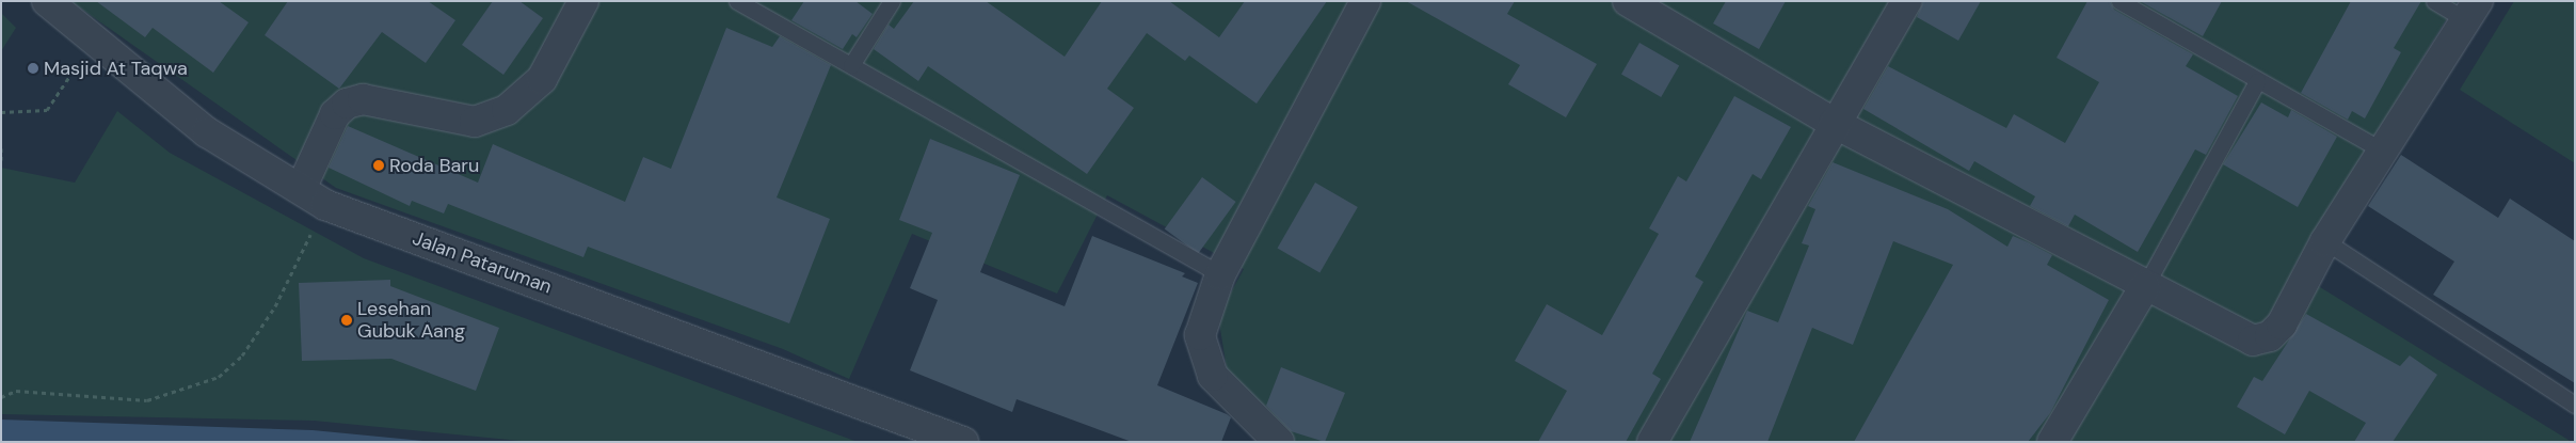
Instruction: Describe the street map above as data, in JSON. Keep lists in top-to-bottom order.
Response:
{
  "streets": {
    "street": ["Jalan Pataruman"]
  },
  "places": ["Masjid At Taqwa", "Roda Baru", "Lesehan Gubuk Aang"]
}
